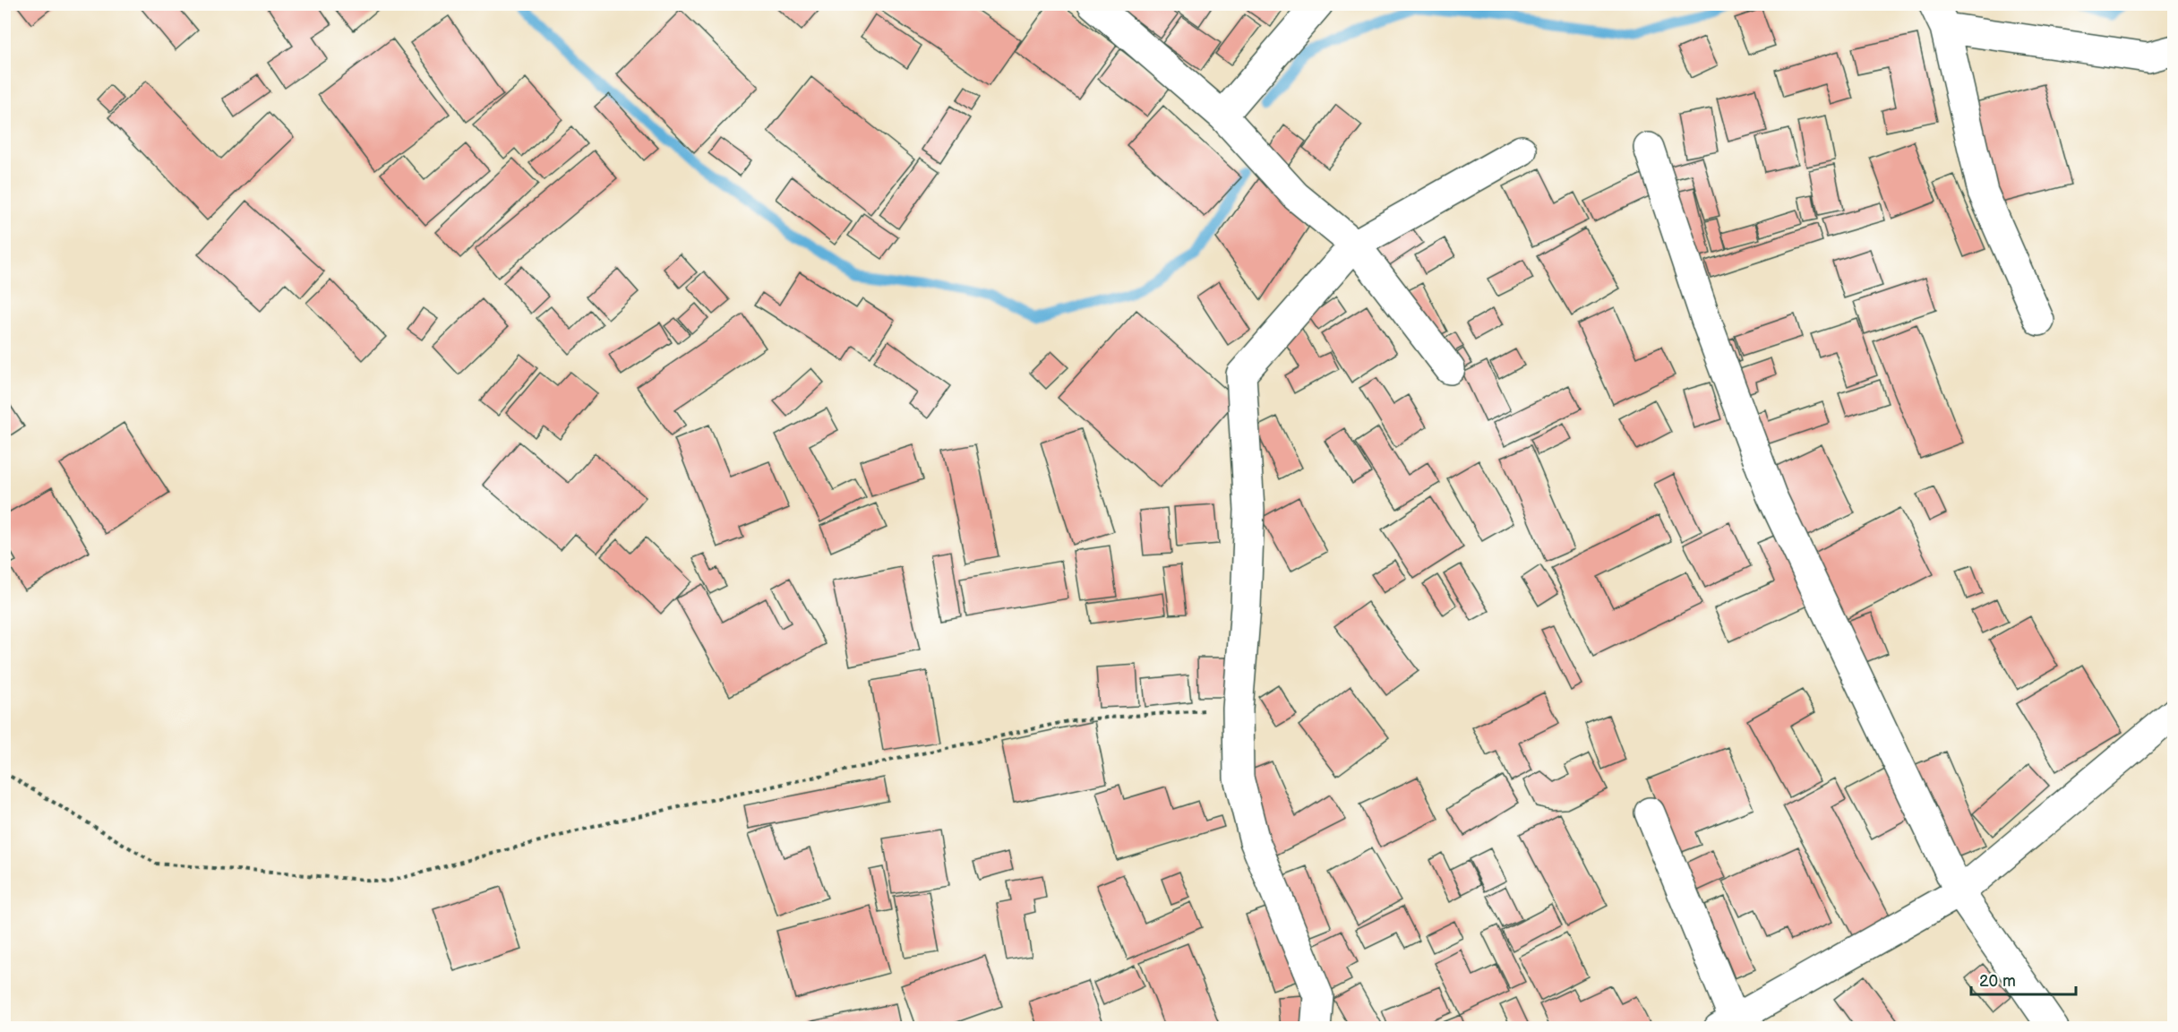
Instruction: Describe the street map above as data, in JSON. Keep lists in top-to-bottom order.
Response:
{
  "scale_bar": "20 m"
}
